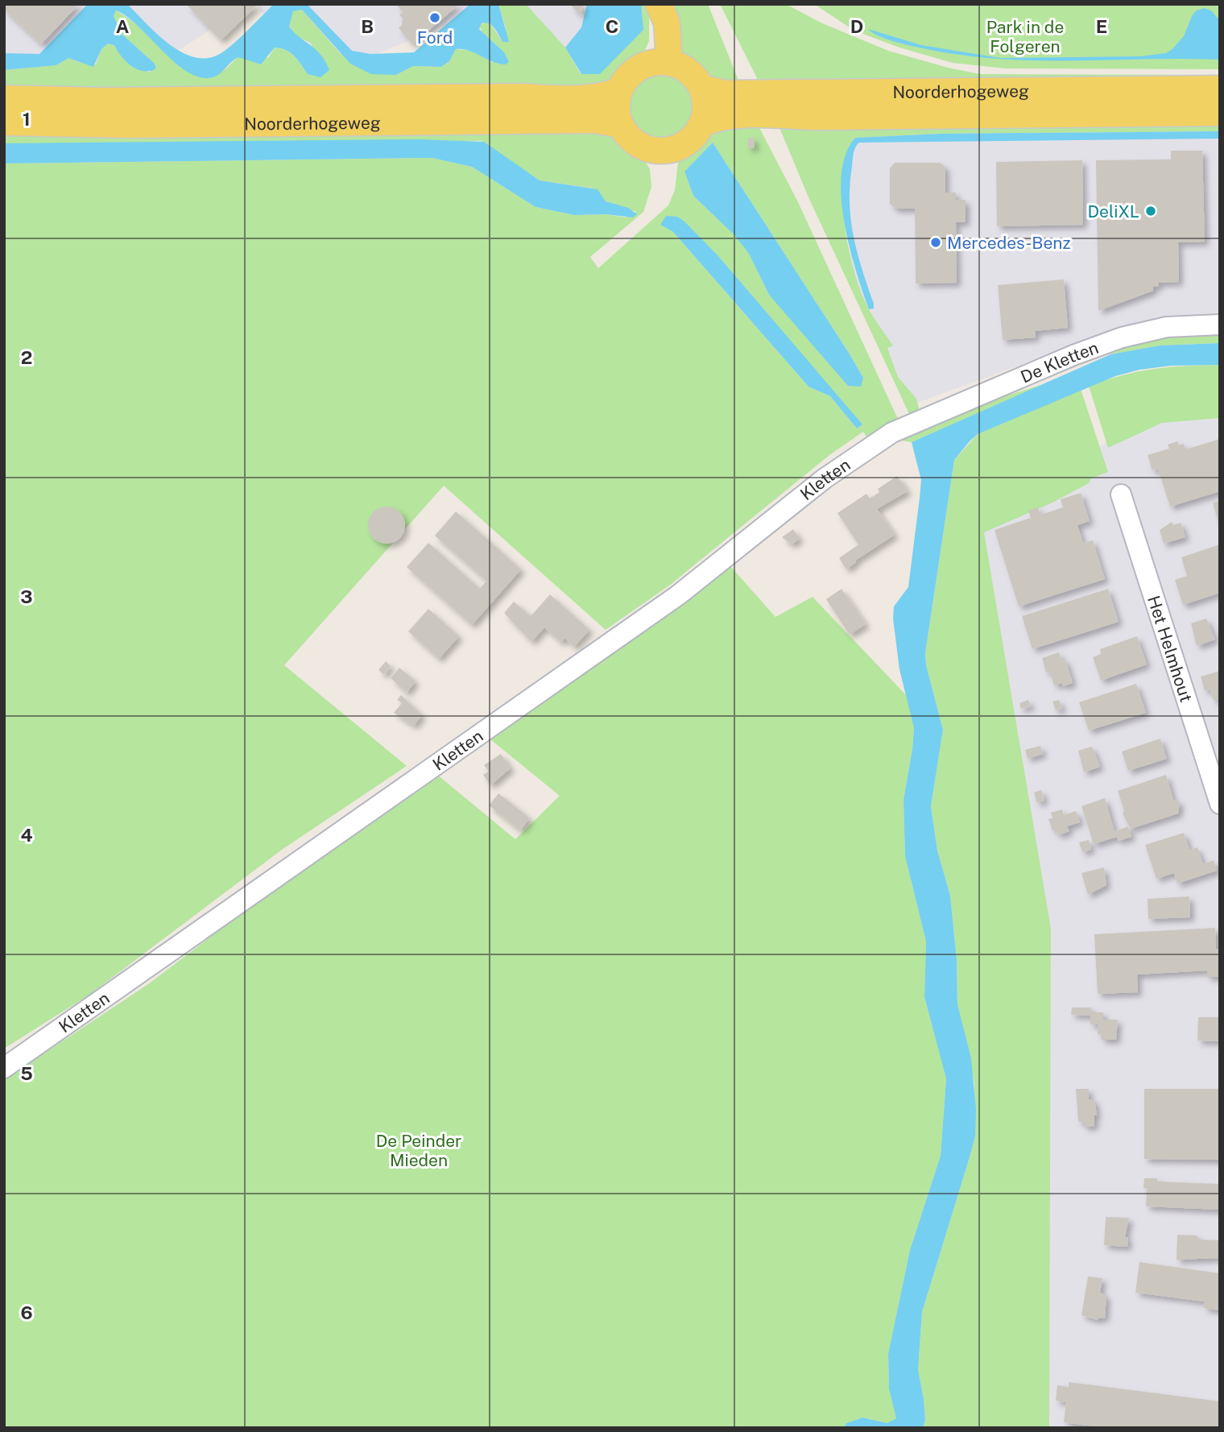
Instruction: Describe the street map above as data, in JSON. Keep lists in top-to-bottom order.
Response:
{
  "streets": {
    "main road": ["Noorderhogeweg"],
    "street": ["De Kletten", "Kletten", "Het Helmhout"]
  },
  "crossings": [
    ["De Kletten", "Kletten"]
  ],
  "parks": ["Park in de Folgeren", "De Peinder Mieden"],
  "places": ["Ford", "DeliXL", "Mercedes-Benz"],
  "grid": {
    "columns": [
      "A",
      "B",
      "C",
      "D",
      "E"
    ],
    "rows": [
      "1",
      "2",
      "3",
      "4",
      "5",
      "6"
    ]
  }
}
